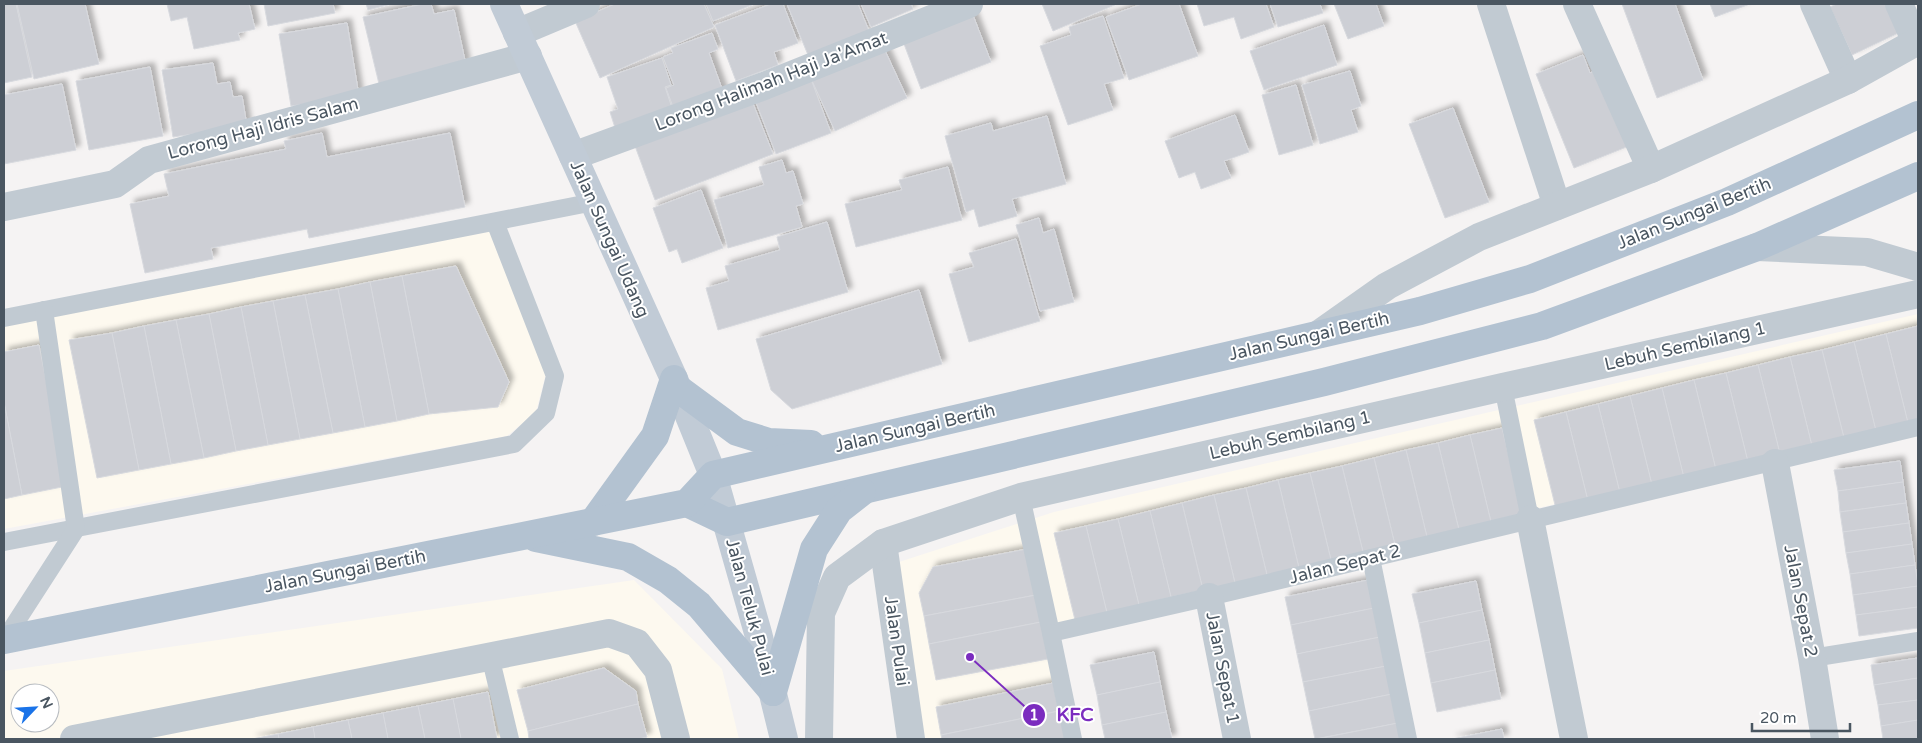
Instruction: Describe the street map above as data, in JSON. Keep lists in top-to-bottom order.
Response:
{
  "streets": {
    "main road": ["Jalan Sungai Bertih"],
    "street": [
      "Lorong Halimah Haji Ja'Amat",
      "Lorong Haji Idris Salam",
      "Jalan Sungai Udang",
      "Lebuh Sembilang 1",
      "Jalan Sepat 2",
      "Jalan Teluk Pulai",
      "Jalan Pulai",
      "Jalan Sepat 1"
    ]
  },
  "crossings": [
    ["Lorong Halimah Haji Ja'Amat", "Jalan Sungai Udang"],
    ["Lorong Haji Idris Salam", "Jalan Sungai Udang"],
    ["Jalan Sungai Bertih", "Jalan Sungai Udang"],
    ["Jalan Sungai Bertih", "Jalan Teluk Pulai"],
    ["Jalan Sungai Udang", "Jalan Teluk Pulai"],
    ["Lebuh Sembilang 1", "Jalan Pulai"],
    ["Jalan Sepat 2", "Jalan Sepat 1"]
  ],
  "places": ["KFC"],
  "scale_bar": "20 m",
  "north": "top right"
}
